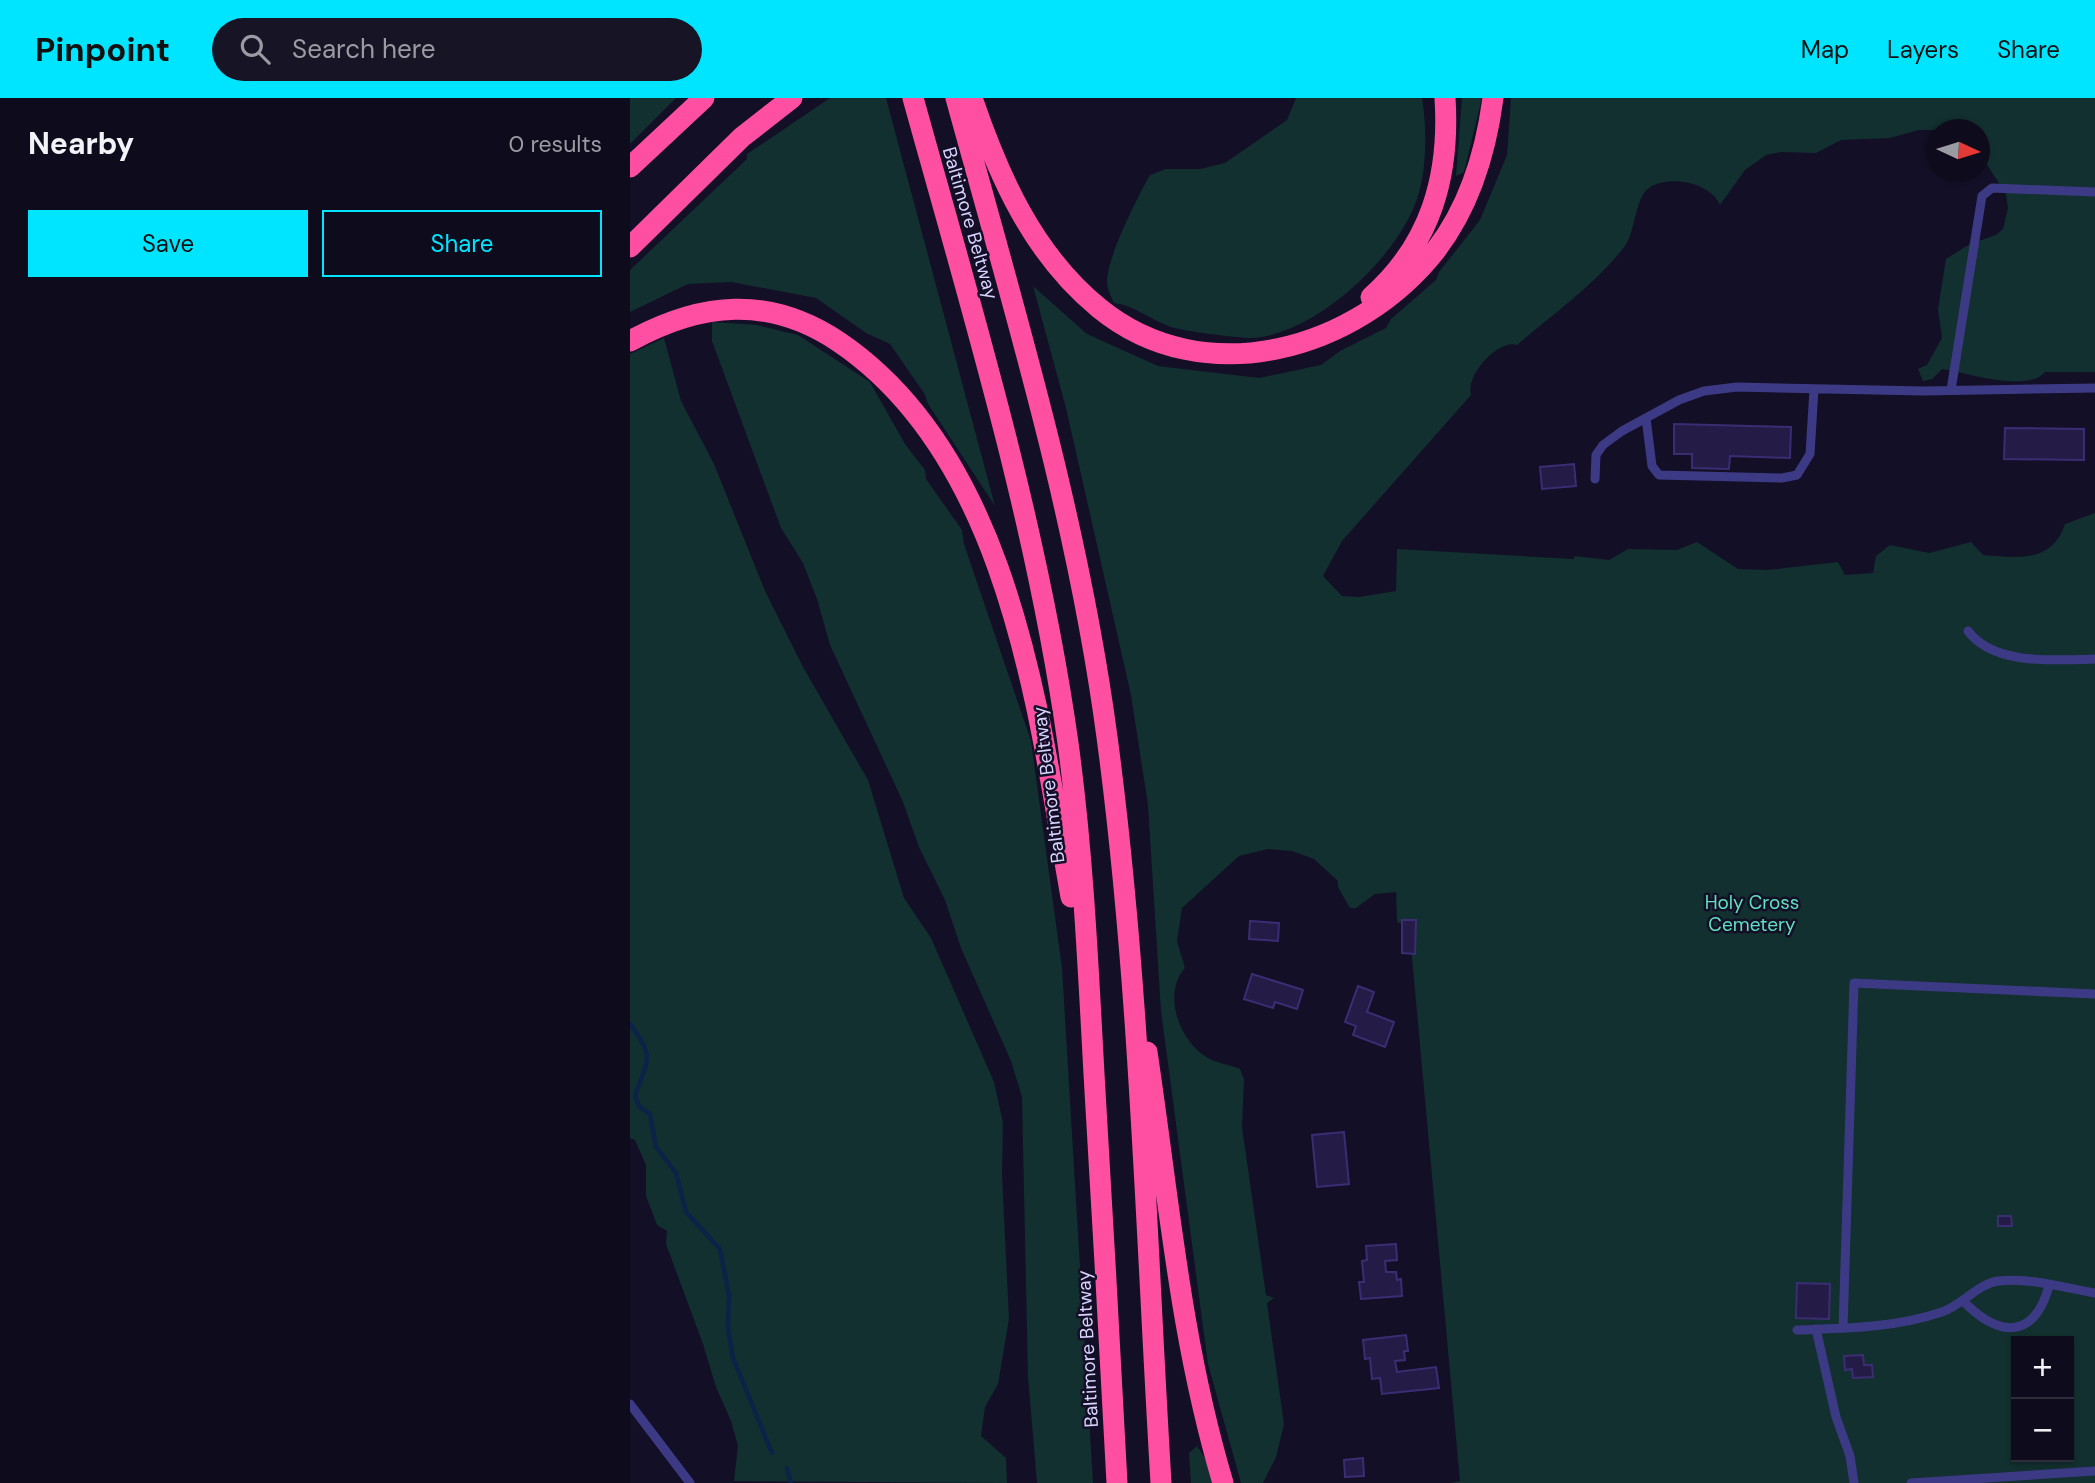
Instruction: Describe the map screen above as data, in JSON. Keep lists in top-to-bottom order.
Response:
{
  "streets": {
    "highway": ["Baltimore Beltway"]
  },
  "parks": ["Holy Cross Cemetery"],
  "north": "right",
  "page": {
    "header": "Pinpoint",
    "search": "Search here",
    "nav": ["Map", "Layers", "Share"],
    "heading": ["Nearby", "0 results"],
    "buttons": ["Save", "Share"],
    "map_buttons": ["+", "−"]
  }
}
